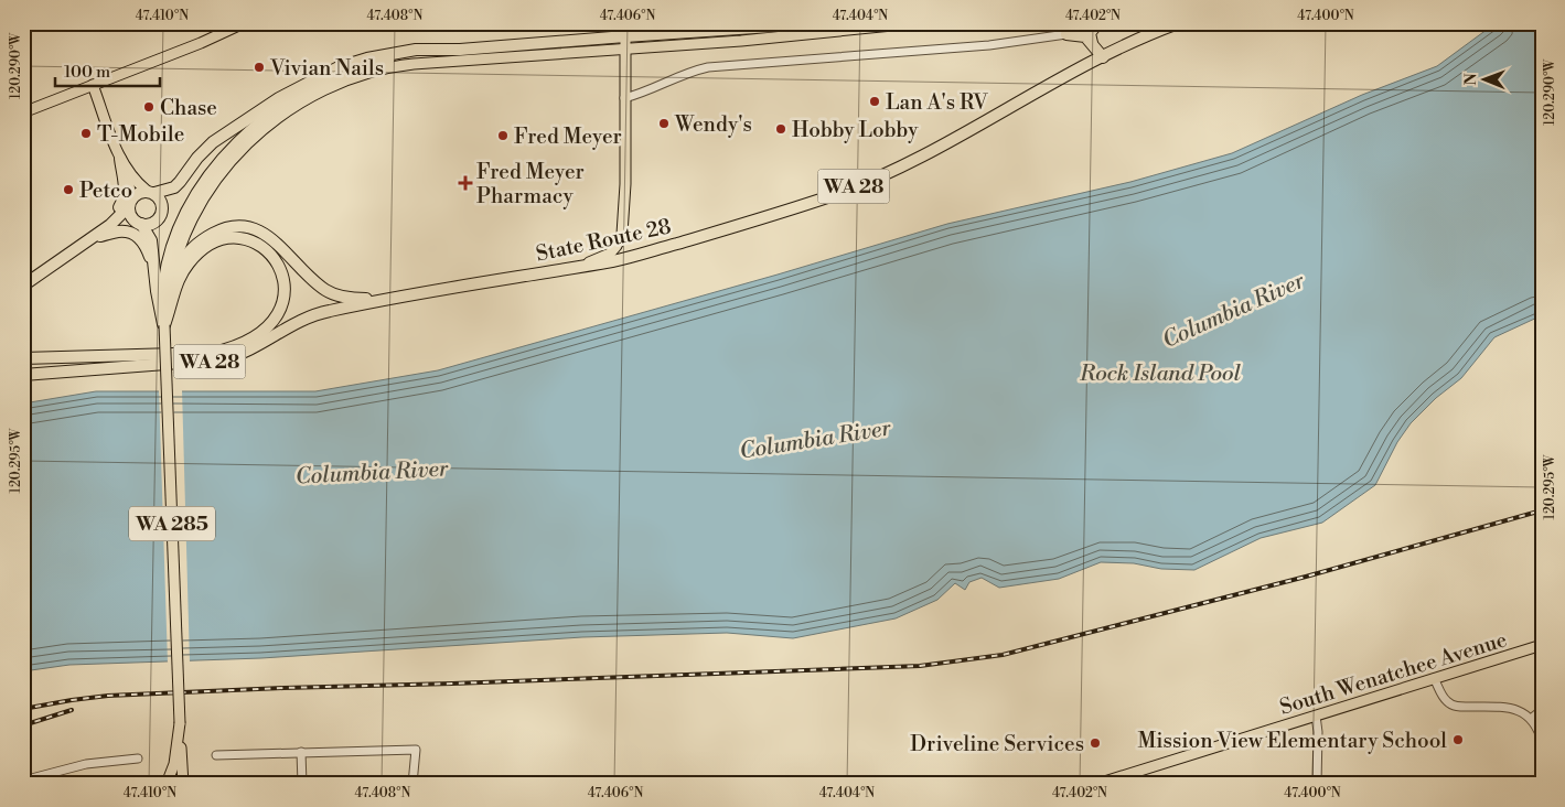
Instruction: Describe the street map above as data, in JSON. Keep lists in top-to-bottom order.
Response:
{
  "streets": {
    "highway": ["WA 28", "State Route 28"],
    "main road": ["WA 285", "South Wenatchee Avenue"]
  },
  "water": ["Columbia River", "Rock Island Pool"],
  "places": {
    "other": [
      "Vivian Nails",
      "Lan A's RV",
      "Chase",
      "Wendy's",
      "Hobby Lobby",
      "T-Mobile",
      "Fred Meyer",
      "Petco",
      "Mission View Elementary School",
      "Driveline Services"
    ],
    "health": ["Fred Meyer Pharmacy"]
  },
  "scale_bar": "100 m",
  "north": "left",
  "coordinates": [
    "47.410°N",
    "47.408°N",
    "47.406°N",
    "47.404°N",
    "47.402°N",
    "47.400°N",
    "120.290°W",
    "120.295°W"
  ]
}
